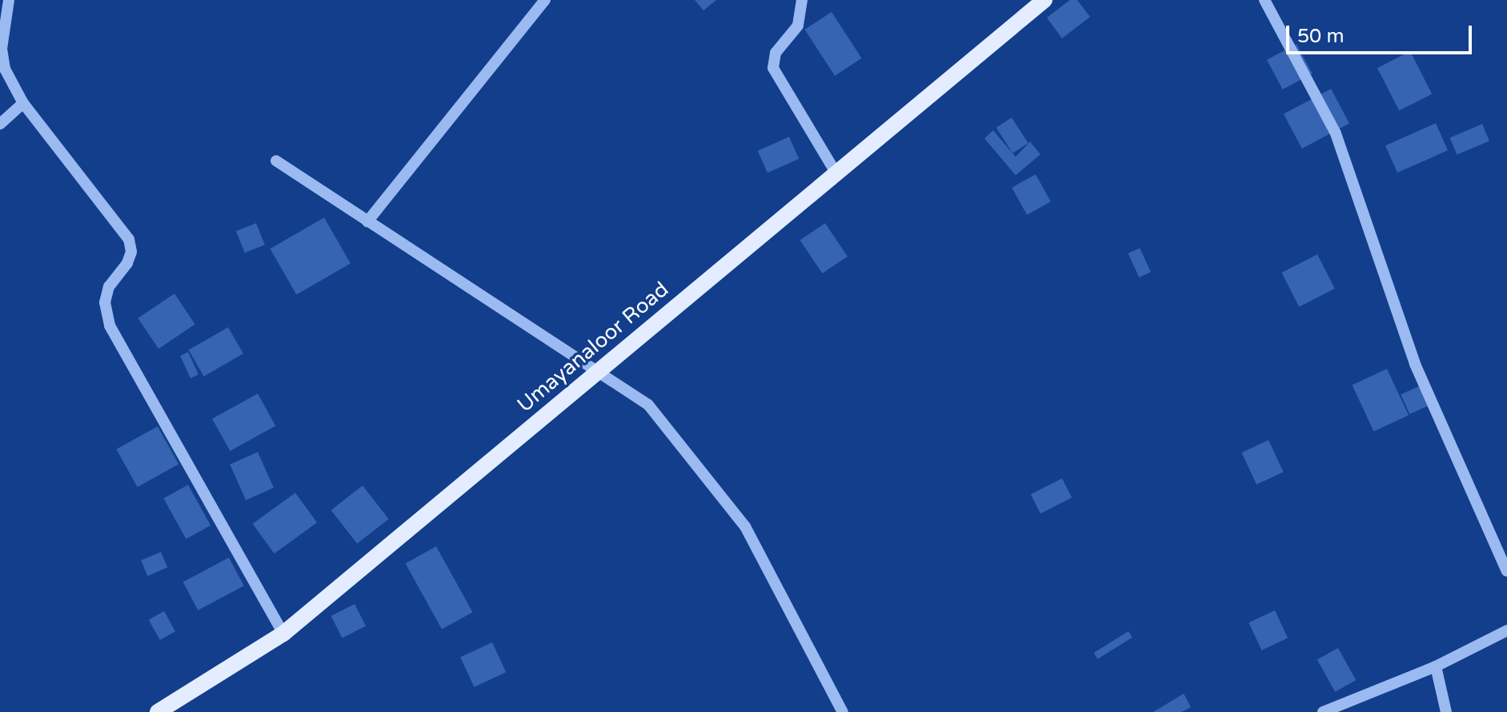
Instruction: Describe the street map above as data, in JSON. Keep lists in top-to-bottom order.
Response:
{
  "streets": {
    "main road": ["Umayanaloor Road"]
  },
  "scale_bar": "50 m"
}
